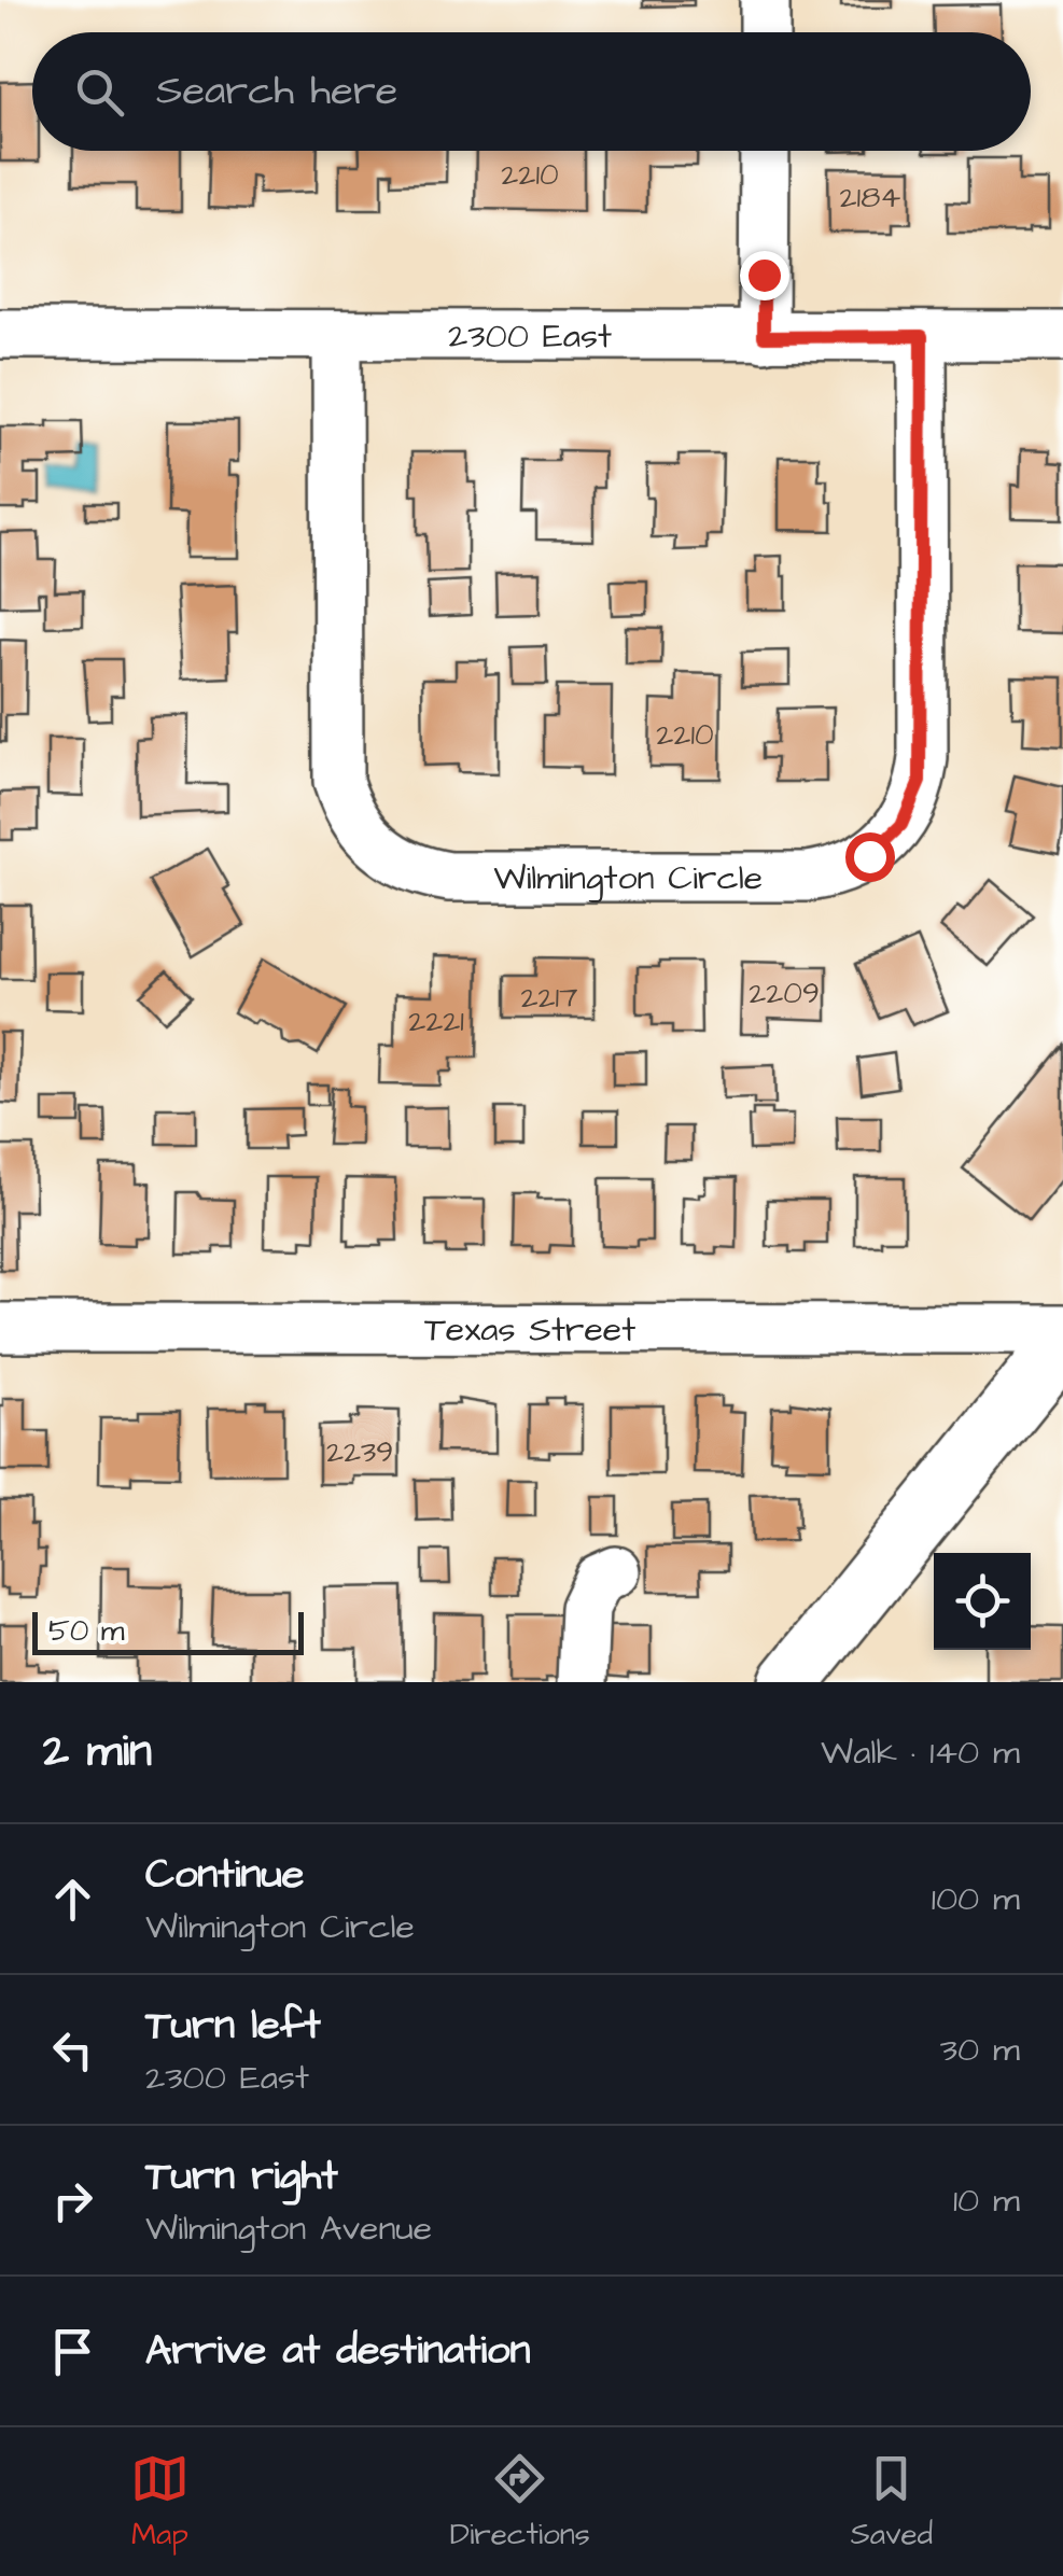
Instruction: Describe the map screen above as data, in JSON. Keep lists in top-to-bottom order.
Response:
{
  "streets": {
    "street": ["2300 East", "Wilmington Circle", "Texas Street"]
  },
  "crossings": [
    ["2300 East", "Wilmington Circle"]
  ],
  "house_numbers": [
    "2210",
    "2184",
    "2210",
    "2209",
    "2217",
    "2221",
    "2239"
  ],
  "scale_bar": "50 m",
  "page": {
    "search": "Search here",
    "scale": "50 m",
    "heading": ["2 min", "Walk · 140 m"],
    "list": [
      ["Continue", "Wilmington Circle", "100 m"],
      ["Turn left", "2300 East", "30 m"],
      ["Turn right", "Wilmington Avenue", "10 m"],
      "Arrive at destination"
    ],
    "nav": ["Map", "Directions", "Saved"]
  }
}
